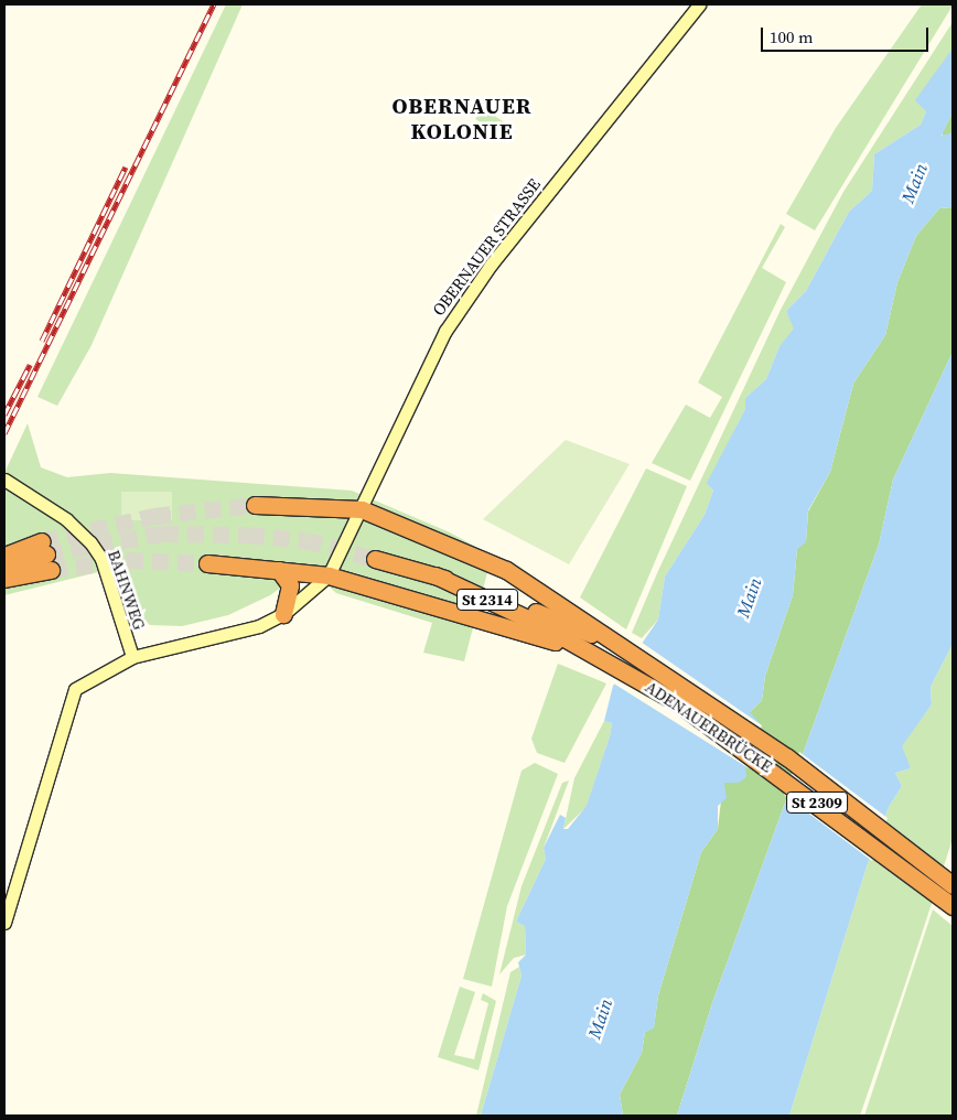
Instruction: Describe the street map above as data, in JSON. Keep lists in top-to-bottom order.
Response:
{
  "streets": {
    "highway": ["St 2314", "ADENAUERBRÜCKE", "St 2309"],
    "street": ["OBERNAUER STRASSE", "BAHNWEG"]
  },
  "crossings": [
    ["OBERNAUER STRASSE", "BAHNWEG"],
    ["OBERNAUER STRASSE", "St 2309"],
    ["St 2314", "ADENAUERBRÜCKE"],
    ["St 2314", "St 2309"],
    ["ADENAUERBRÜCKE", "St 2309"]
  ],
  "districts": ["OBERNAUER KOLONIE"],
  "water": ["Main"],
  "scale_bar": "100 m"
}
